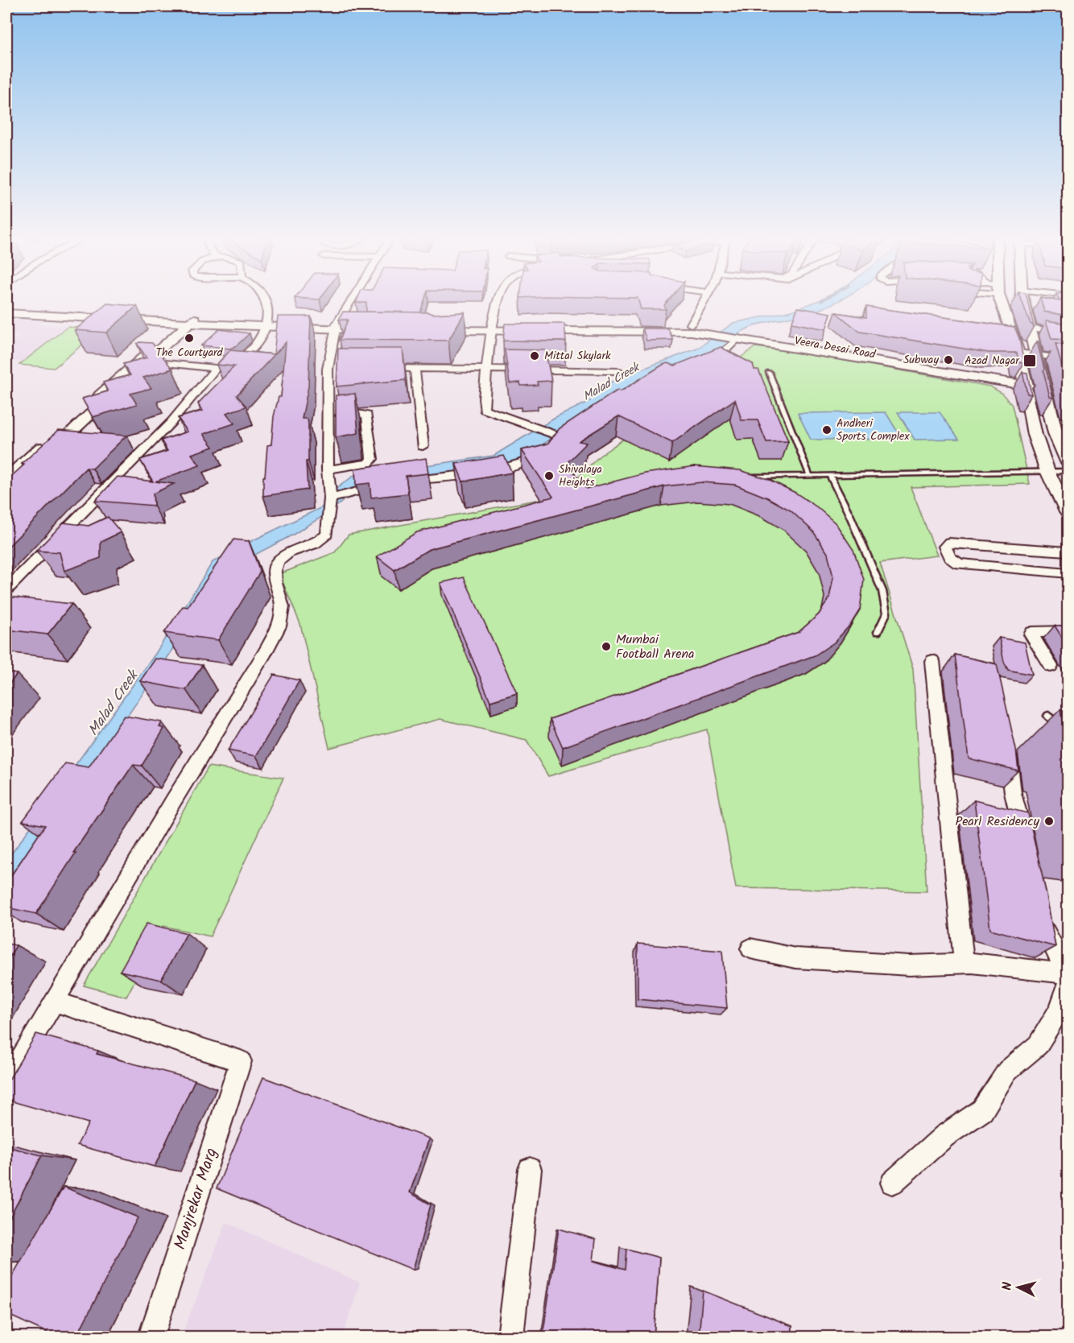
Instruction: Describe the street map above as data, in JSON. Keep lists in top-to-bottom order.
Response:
{
  "streets": {
    "street": ["Manjrekar Marg"]
  },
  "water": ["Malad Creek"],
  "places": {
    "other": [
      "The Courtyard",
      "Mittal Skylark",
      "Subway",
      "Andheri Sports Complex",
      "Shivalaya Heights",
      "Mumbai Football Arena",
      "Pearl Residency"
    ],
    "transit": ["Azad Nagar"]
  },
  "north": "left"
}
